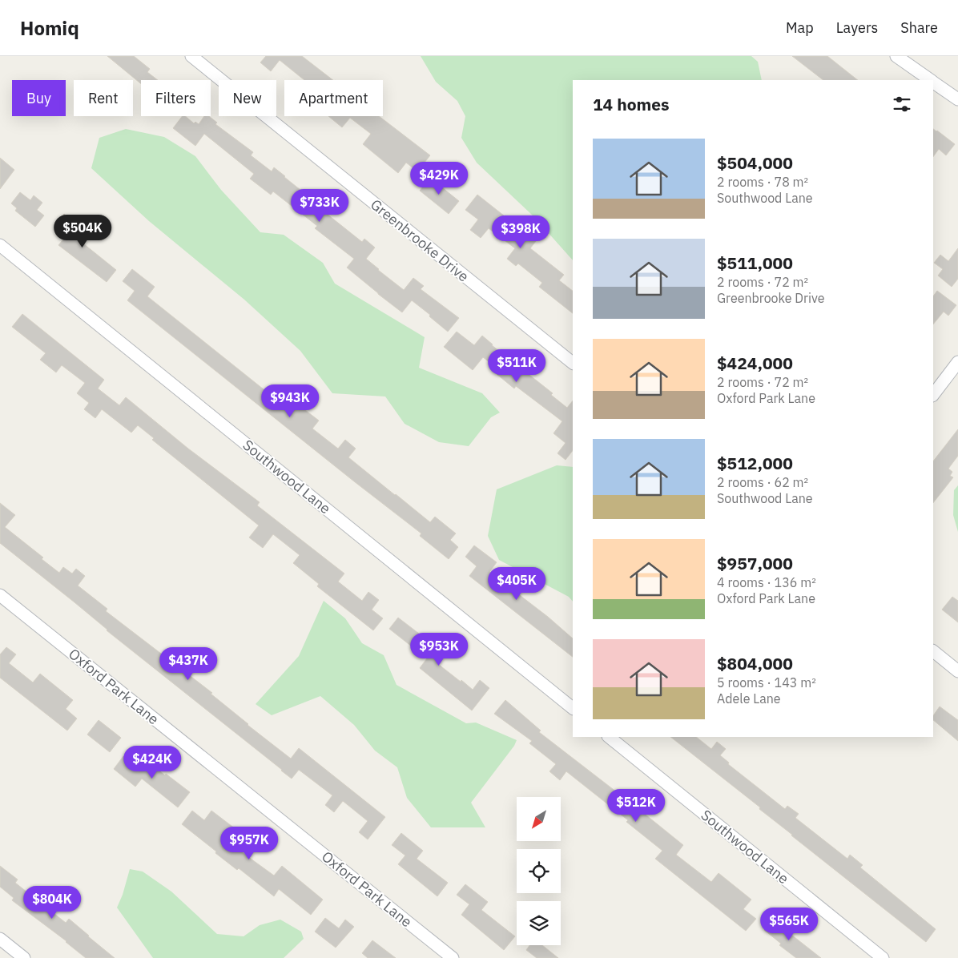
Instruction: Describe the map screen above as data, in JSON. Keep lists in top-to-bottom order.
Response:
{
  "streets": {
    "street": ["Greenbrooke Drive", "Southwood Lane", "Oxford Park Lane"]
  },
  "north": "bottom left",
  "page": {
    "header": "Homiq",
    "nav": ["Map", "Layers", "Share"],
    "chip": [
      "Buy",
      "Rent",
      "Filters",
      "New",
      "Apartment"
    ],
    "heading": "14 homes",
    "list": [
      {
        "name": "$504,000",
        "note": "2 rooms · 78 m² · Southwood Lane"
      },
      {
        "name": "$511,000",
        "note": "2 rooms · 72 m² · Greenbrooke Drive"
      },
      {
        "name": "$424,000",
        "note": "2 rooms · 72 m² · Oxford Park Lane"
      },
      {
        "name": "$512,000",
        "note": "2 rooms · 62 m² · Southwood Lane"
      },
      {
        "name": "$957,000",
        "note": "4 rooms · 136 m² · Oxford Park Lane"
      },
      {
        "name": "$804,000",
        "note": "5 rooms · 143 m² · Adele Lane"
      }
    ],
    "price": [
      "$429K",
      "$733K",
      "$504K",
      "$398K",
      "$511K",
      "$943K",
      "$405K",
      "$953K",
      "$437K",
      "$424K",
      "$512K",
      "$957K",
      "$804K",
      "$565K"
    ]
  }
}
